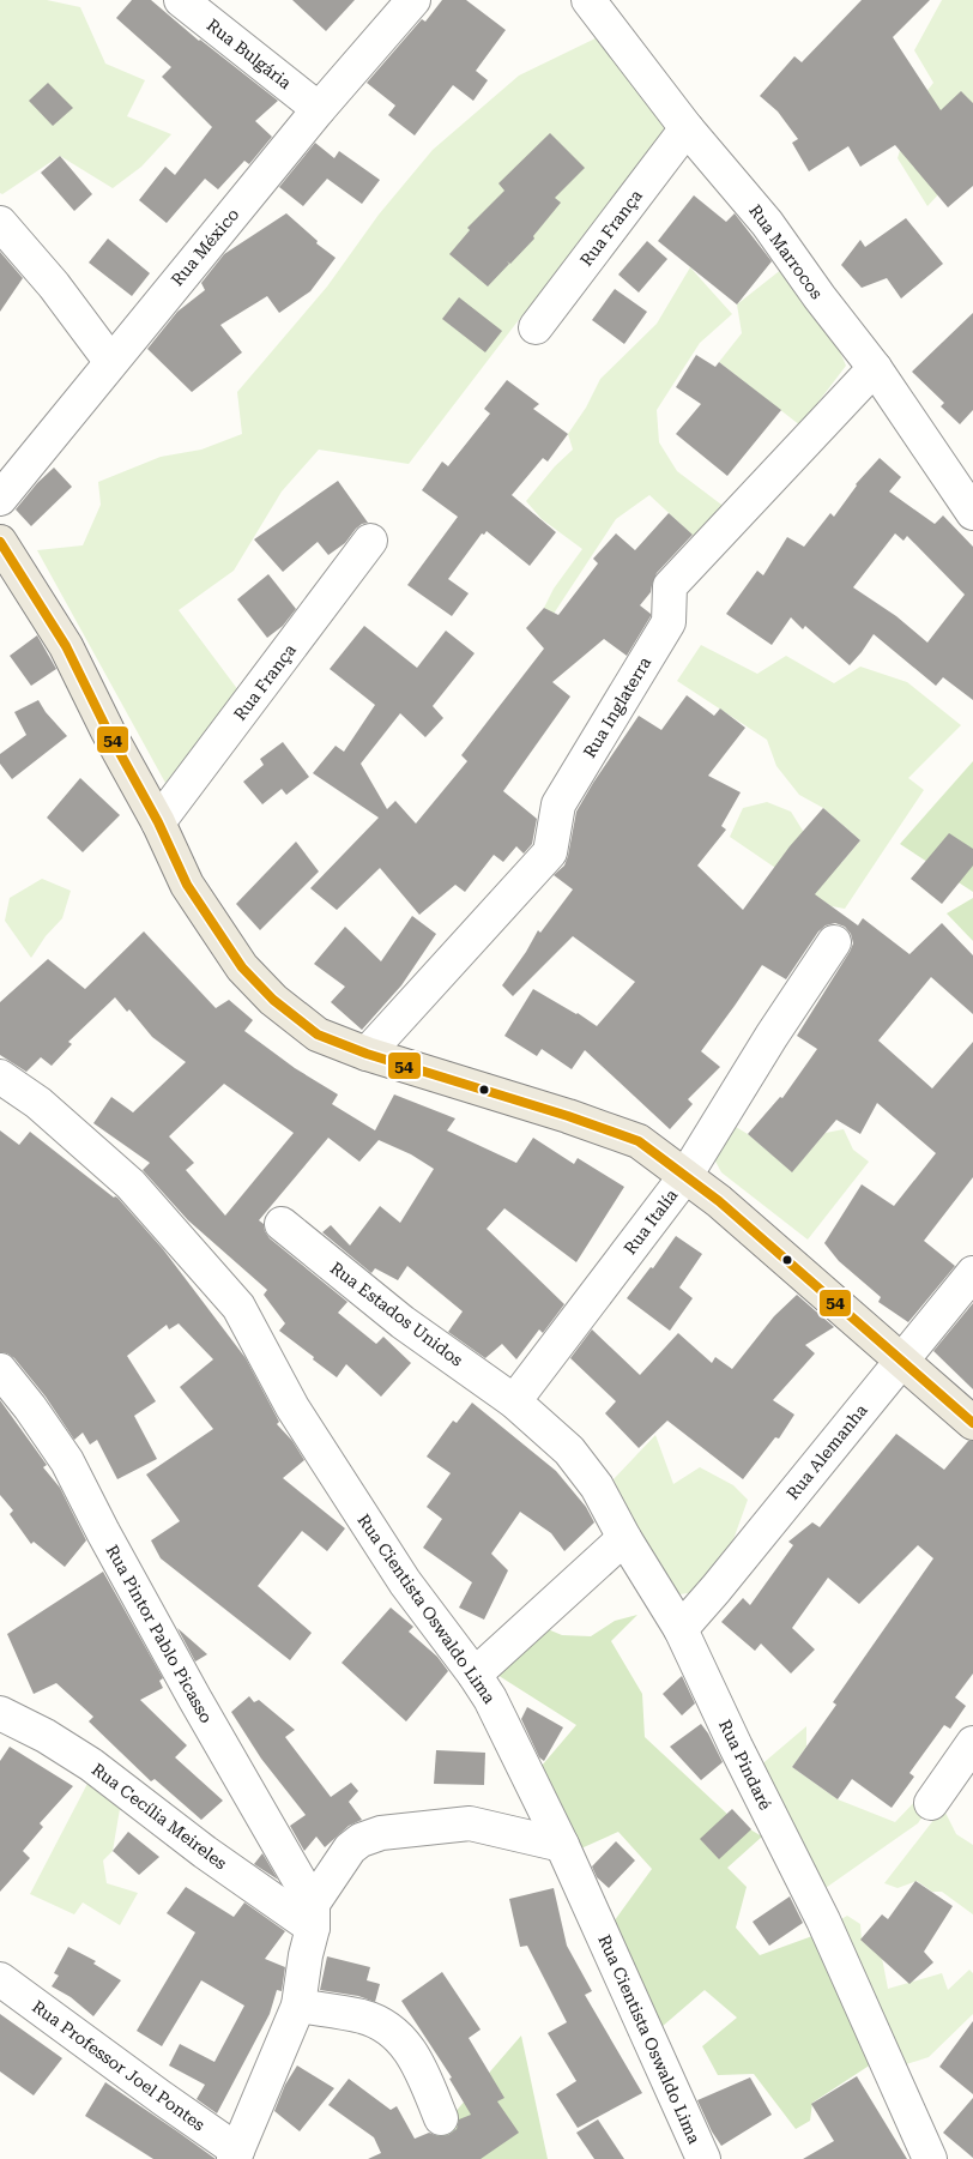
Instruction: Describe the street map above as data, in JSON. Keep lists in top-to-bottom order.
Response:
{
  "streets": {
    "street": [
      "Rua Bulgária",
      "Rua França",
      "Rua México",
      "Rua Marrocos",
      "Rua Inglaterra",
      "Rua Italía",
      "Rua Estados Unidos",
      "Rua Alemanha",
      "Rua Cientista Oswaldo Lima",
      "Rua Pintor Pablo Picasso",
      "Rua Pindaré",
      "Rua Cecília Meireles",
      "Rua Professor Joel Pontes"
    ]
  },
  "crossings": [
    ["Rua Bulgária", "Rua México"],
    ["Rua França", "Rua Marrocos"],
    ["Rua Marrocos", "Rua Inglaterra"],
    ["Rua Italía", "Rua Estados Unidos"],
    ["Rua Italía", "Rua Pindaré"],
    ["Rua Estados Unidos", "Rua Pindaré"],
    ["Rua Alemanha", "Rua Pindaré"],
    ["Rua Pintor Pablo Picasso", "Rua Cecília Meireles"]
  ],
  "lines": ["transit line 54"]
}
